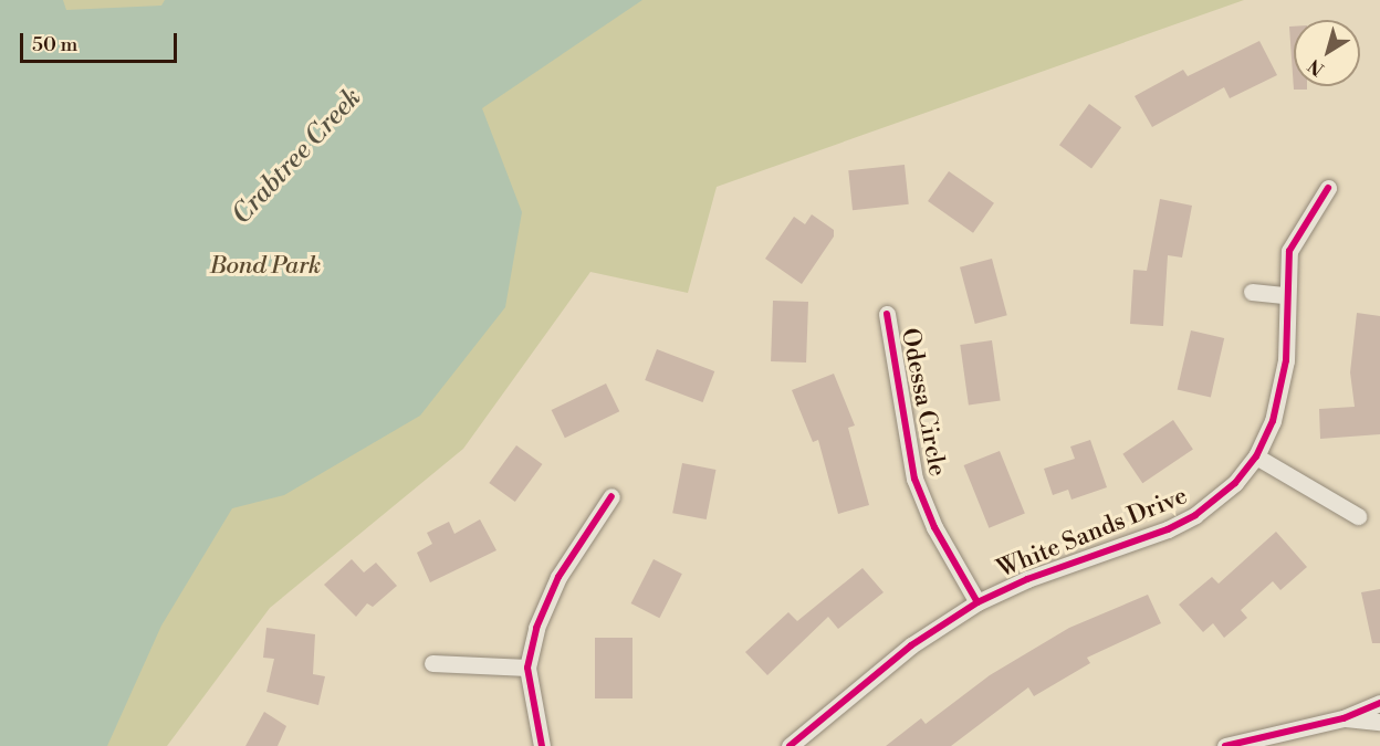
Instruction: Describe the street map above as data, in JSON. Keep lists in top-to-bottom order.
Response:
{
  "streets": {
    "street": ["Odessa Circle", "White Sands Drive"]
  },
  "crossings": [
    ["Odessa Circle", "White Sands Drive"]
  ],
  "water": ["Crabtree Creek"],
  "parks": ["Bond Park"],
  "scale_bar": "50 m",
  "north": "bottom left"
}
